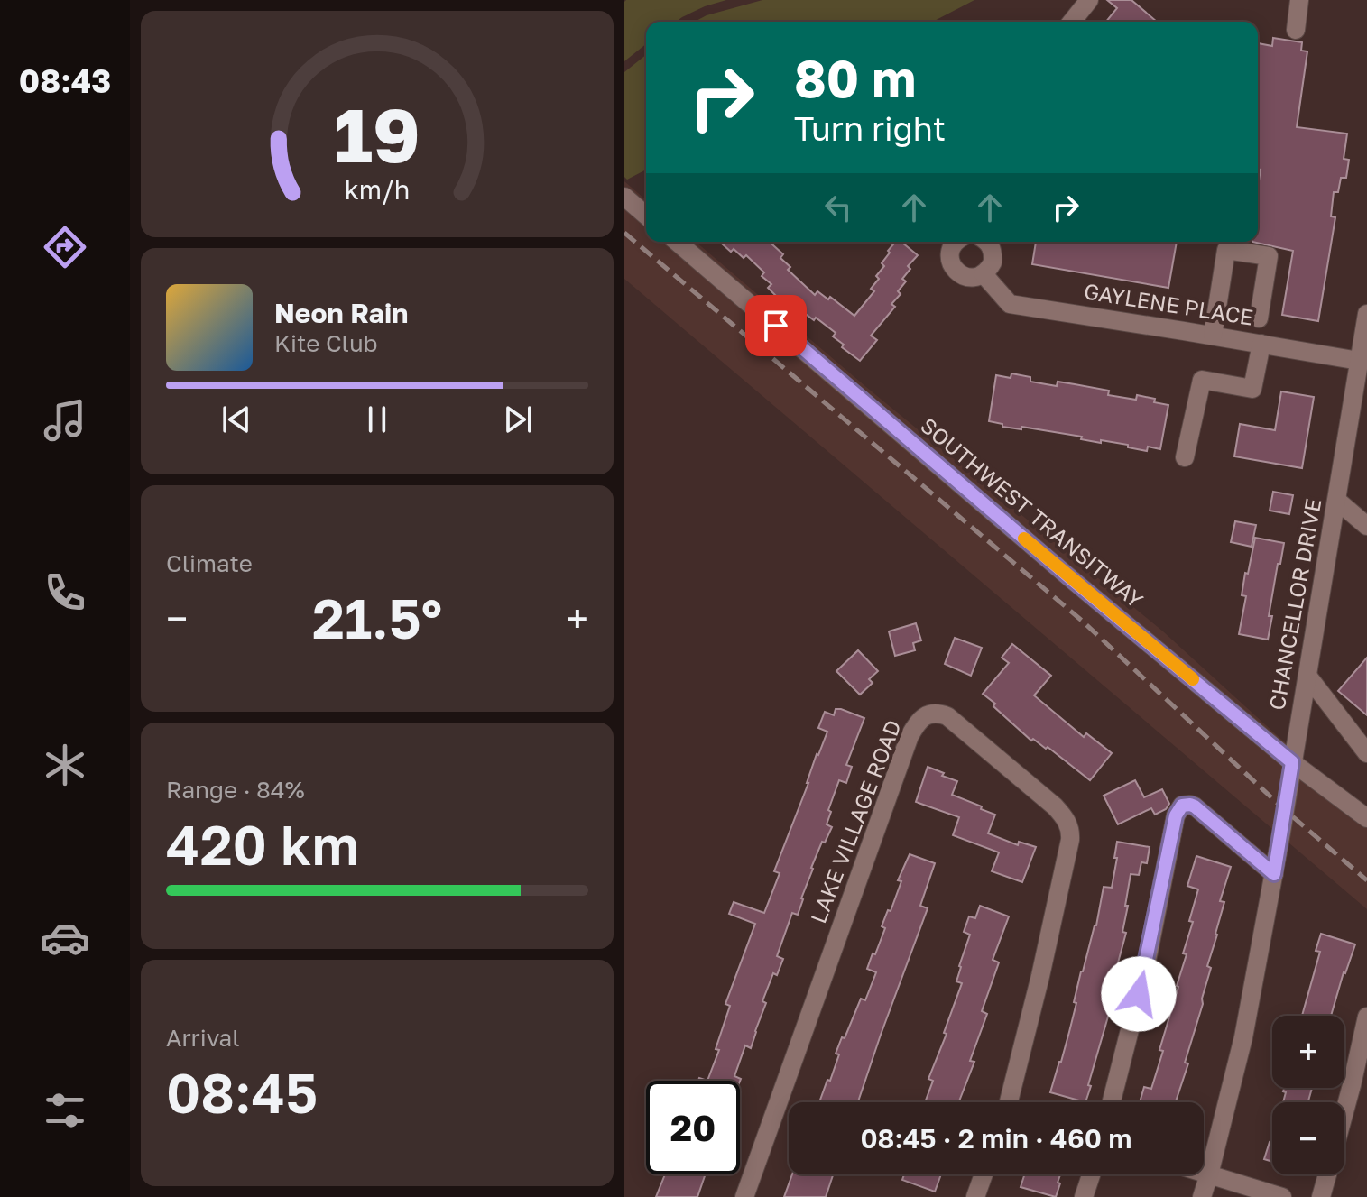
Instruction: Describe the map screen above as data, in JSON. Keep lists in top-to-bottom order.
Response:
{
  "streets": {
    "street": [
      "GAYLENE PLACE",
      "SOUTHWEST TRANSITWAY",
      "CHANCELLOR DRIVE",
      "LAKE VILLAGE ROAD"
    ]
  },
  "crossings": [
    ["GAYLENE PLACE", "CHANCELLOR DRIVE"],
    ["SOUTHWEST TRANSITWAY", "CHANCELLOR DRIVE"]
  ],
  "page": {
    "tabs": "08:43",
    "turn": ["80 m", "Turn right"],
    "song": ["Neon Rain", "Kite Club"],
    "tile": [
      "Climate",
      ["Range · 84%", "420 km"],
      ["Arrival", "08:45"]
    ],
    "heat": ["−", "21.5°", "+"],
    "map_buttons": ["+", "−"],
    "limit": "20",
    "trip": "08:45 · 2 min · 460 m",
    "gauge": ["19", "km/h"]
  }
}
